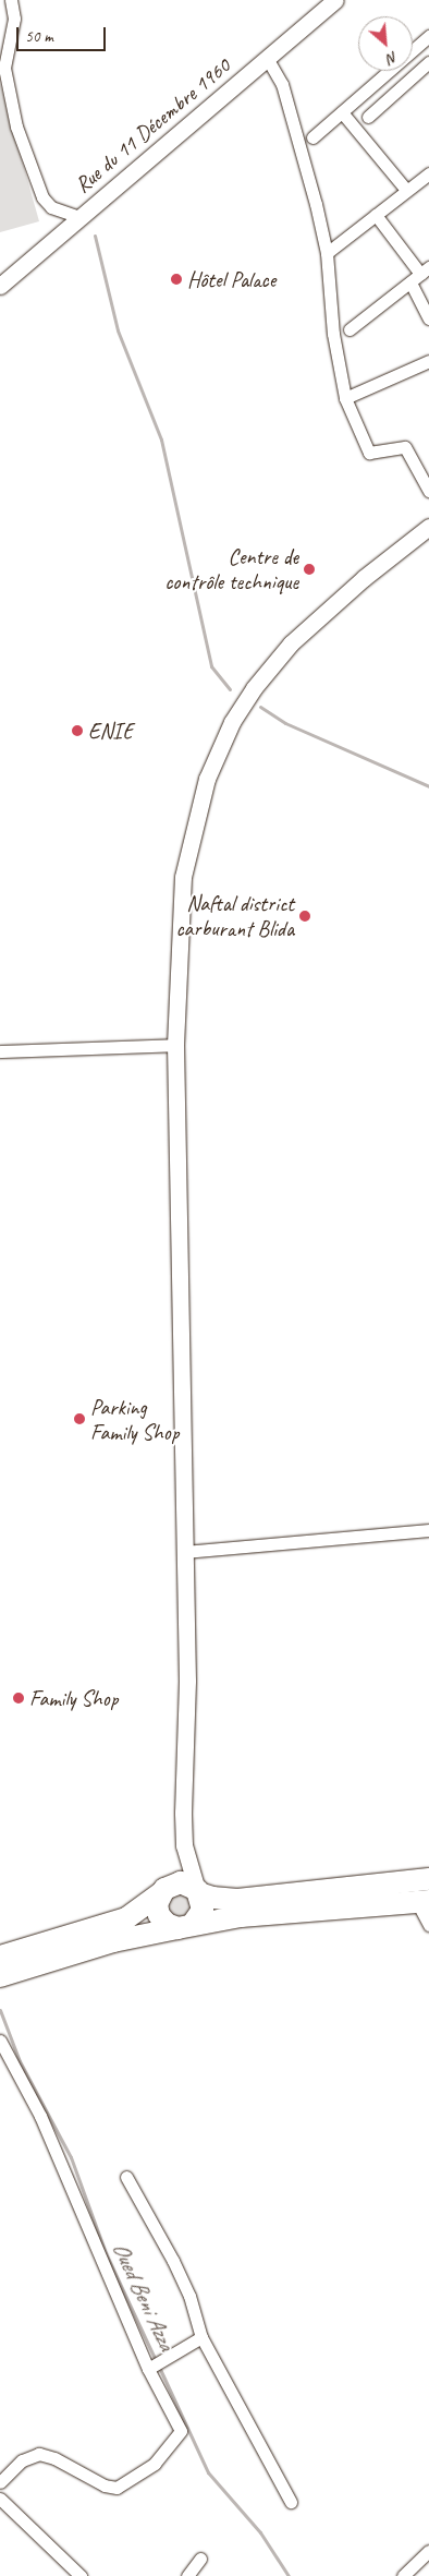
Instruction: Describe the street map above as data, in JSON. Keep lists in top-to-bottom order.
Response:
{
  "streets": {
    "street": ["Rue du 11 Décembre 1960"]
  },
  "water": ["Oued Beni Azza"],
  "places": [
    "Hôtel Palace",
    "Centre de contrôle technique",
    "ENIE",
    "Naftal district carburant Blida",
    "Parking Family Shop",
    "Family Shop"
  ],
  "scale_bar": "50 m",
  "north": "bottom right"
}
